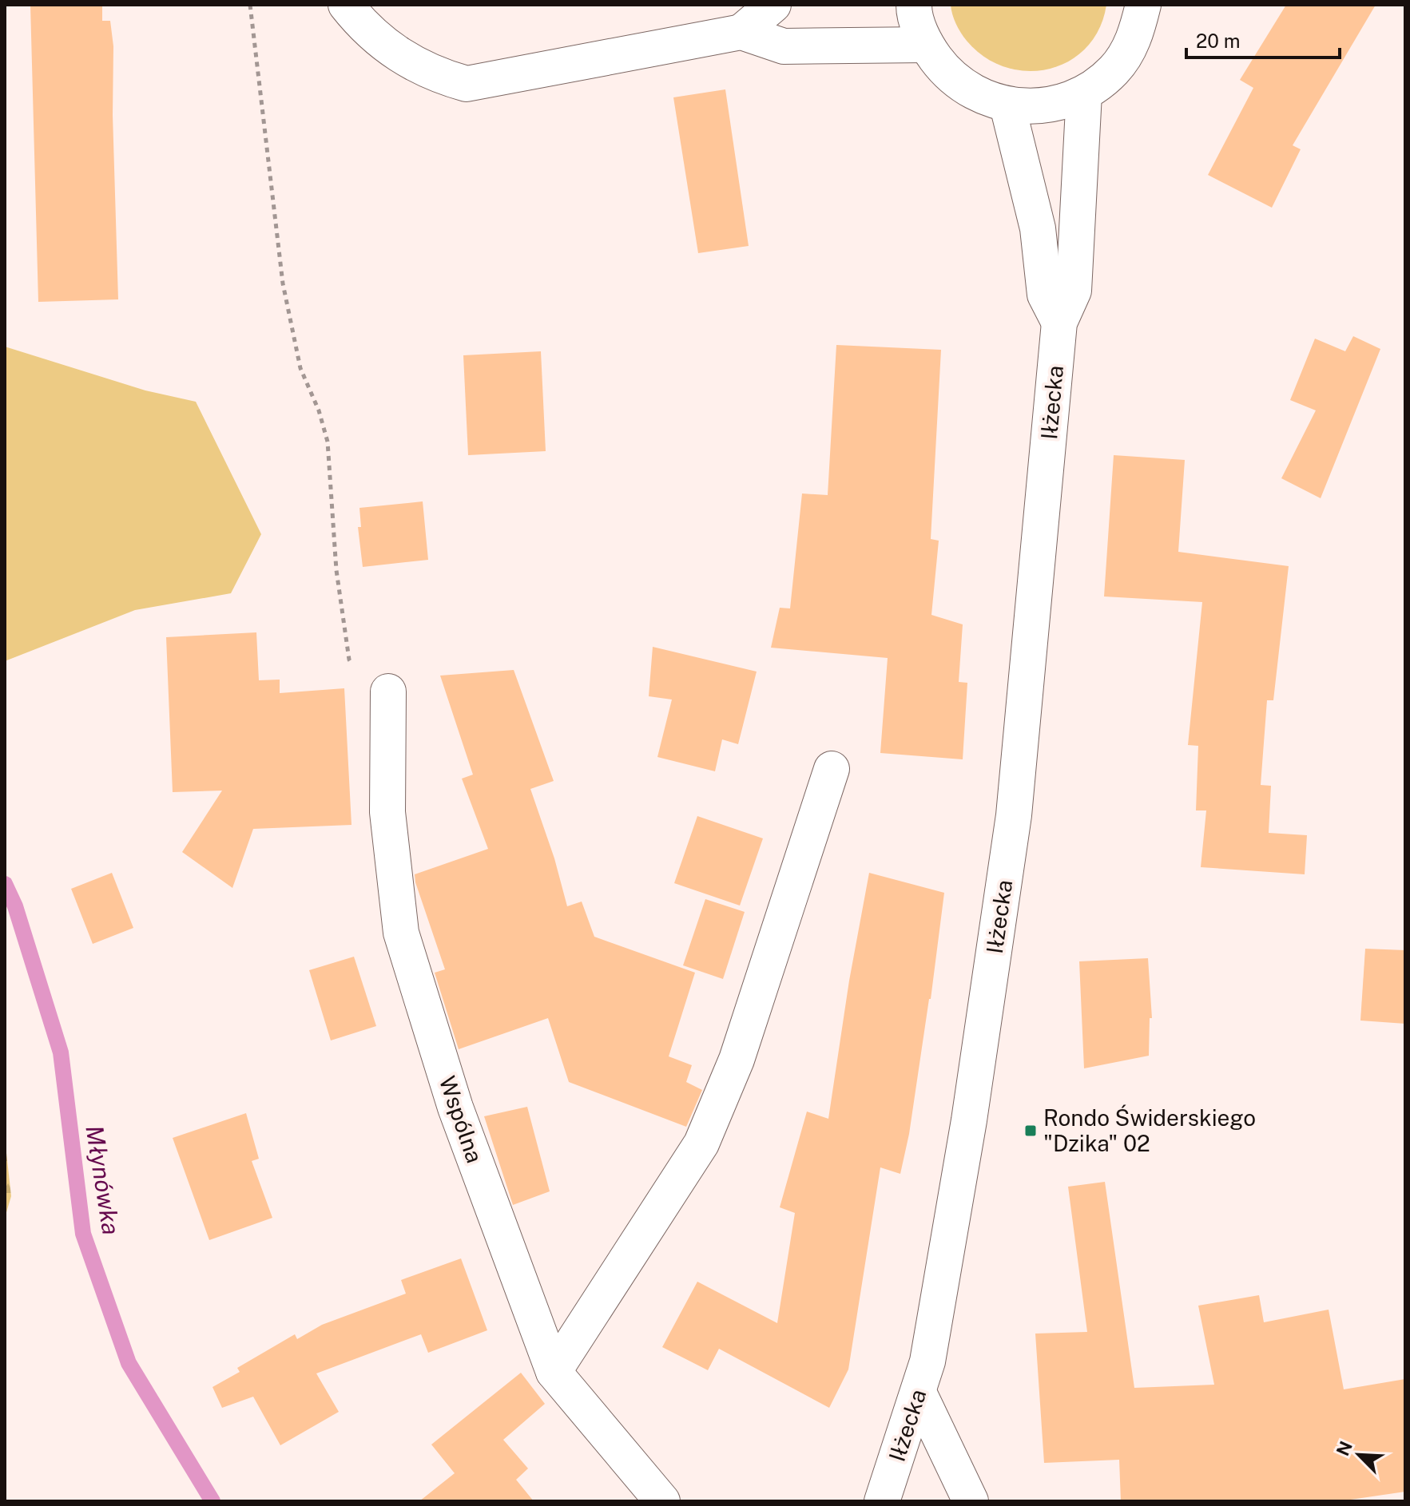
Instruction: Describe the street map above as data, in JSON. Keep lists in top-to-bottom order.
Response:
{
  "streets": {
    "main road": ["Iłżecka", "Wspólna"]
  },
  "water": ["Młynówka"],
  "places": {
    "transit": ["Rondo Świderskiego \"Dzika\" 02"]
  },
  "scale_bar": "20 m",
  "north": "top left"
}
